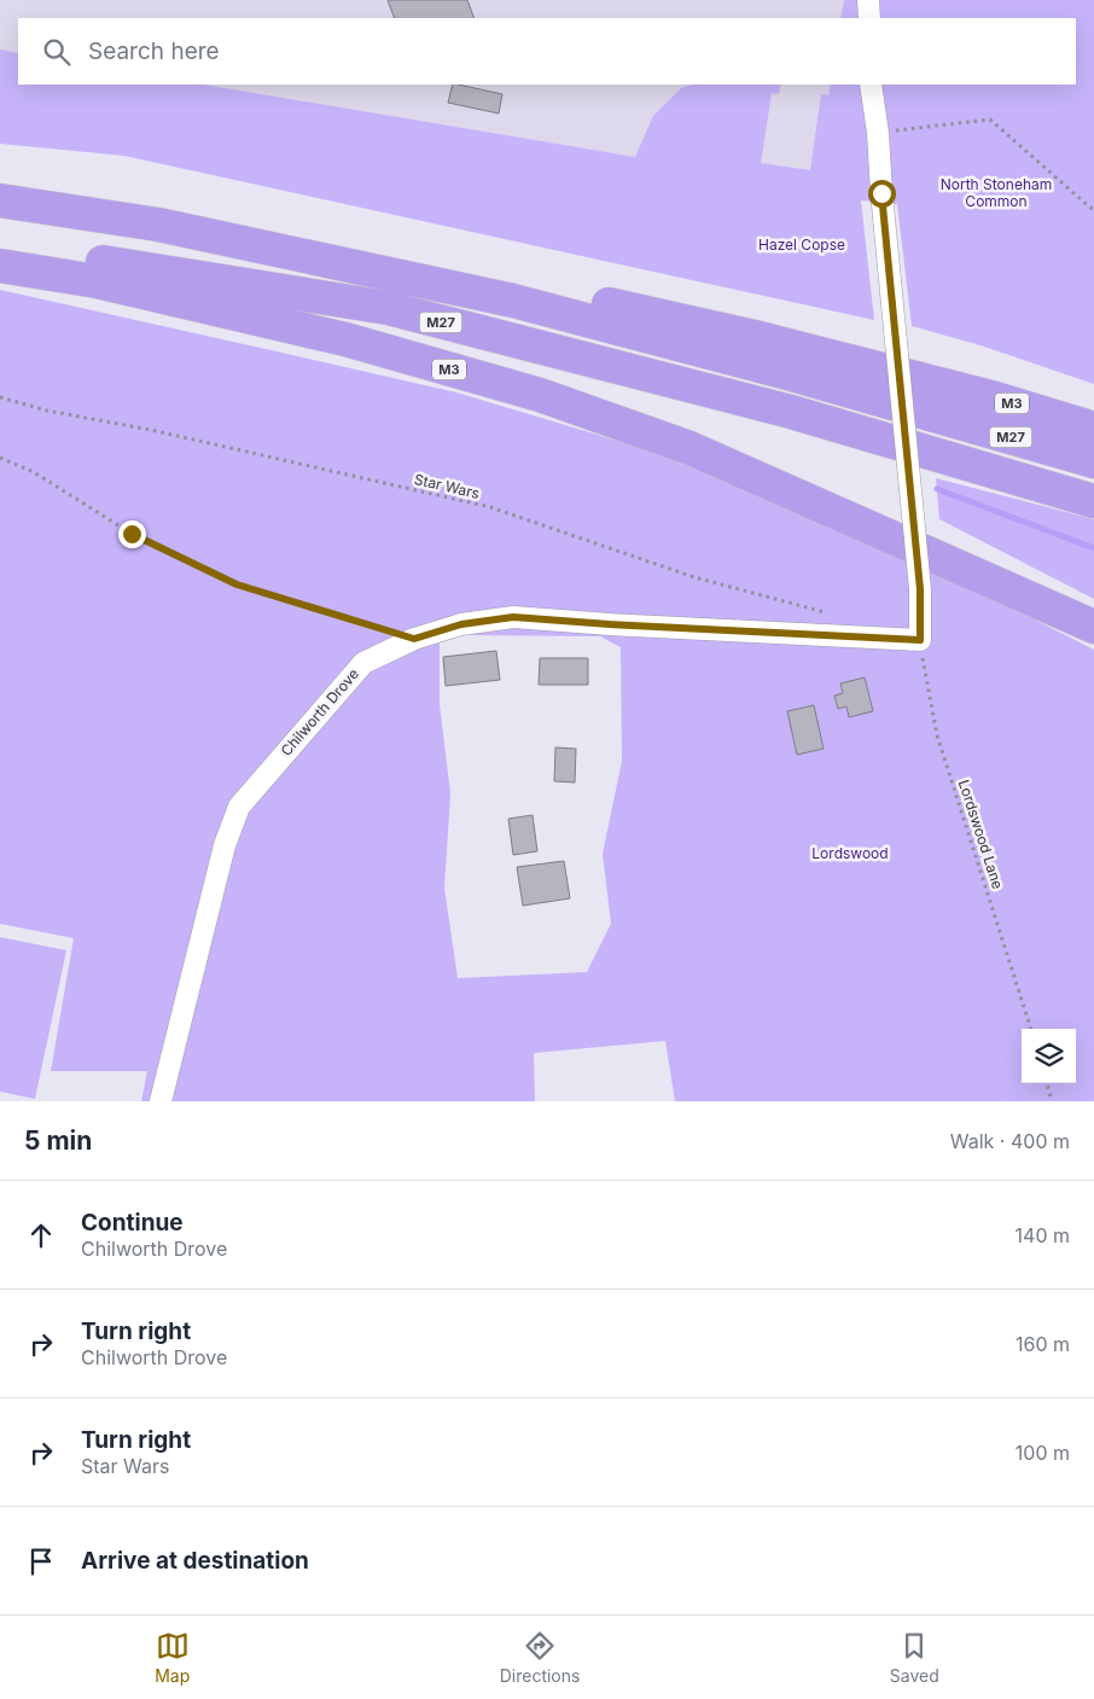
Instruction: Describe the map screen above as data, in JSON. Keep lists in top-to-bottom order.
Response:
{
  "streets": {
    "highway": ["M27", "M3"],
    "street": ["Chilworth Drove"],
    "path": ["Star Wars", "Lordswood Lane"]
  },
  "crossings": [
    ["M27", "M3"],
    ["Chilworth Drove", "Lordswood Lane"]
  ],
  "parks": ["North Stoneham Common", "Hazel Copse", "Lordswood"],
  "page": {
    "search": "Search here",
    "heading": ["5 min", "Walk · 400 m"],
    "list": [
      ["Continue", "Chilworth Drove", "140 m"],
      ["Turn right", "Chilworth Drove", "160 m"],
      ["Turn right", "Star Wars", "100 m"],
      "Arrive at destination"
    ],
    "nav": ["Map", "Directions", "Saved"]
  }
}
